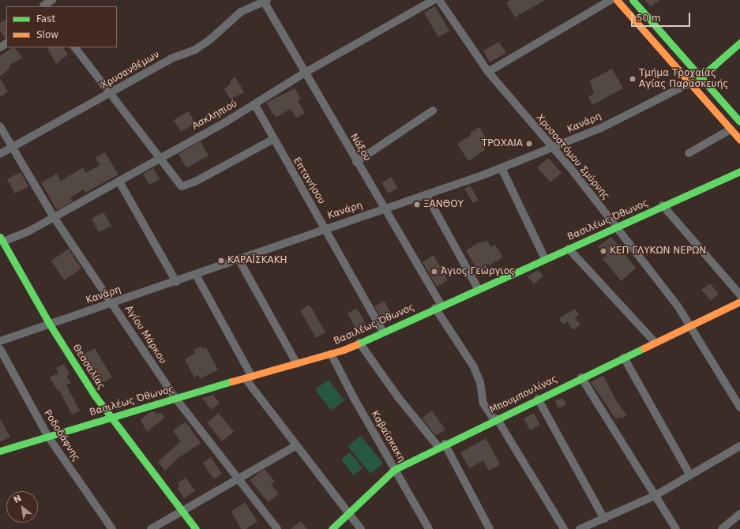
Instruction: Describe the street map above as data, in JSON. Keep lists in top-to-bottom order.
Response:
{
  "streets": {
    "street": [
      "Χρυσανθέμων",
      "Ασκληπιού",
      "Κανάρη",
      "Νάξου",
      "Χρυσοστόμου Σμύρνης",
      "Επτανήσου",
      "Βασιλέως Όθωνος",
      "Αγίου Μάρκου",
      "Θεσσαλίας",
      "Μπουμπουλίνας",
      "Ροδοδάφνης",
      "Καβαϊσκακη"
    ]
  },
  "crossings": [
    ["Χρυσανθέμων", "Νάξου"],
    ["Χρυσανθέμων", "Αγίου Μάρκου"],
    ["Ασκληπιού", "Νάξου"],
    ["Ασκληπιού", "Επτανήσου"],
    ["Ασκληπιού", "Αγίου Μάρκου"],
    ["Ασκληπιού", "Θεσσαλίας"],
    ["Κανάρη", "Νάξου"],
    ["Κανάρη", "Χρυσοστόμου Σμύρνης"],
    ["Κανάρη", "Επτανήσου"],
    ["Κανάρη", "Αγίου Μάρκου"],
    ["Κανάρη", "Θεσσαλίας"],
    ["Νάξου", "Βασιλέως Όθωνος"],
    ["Νάξου", "Μπουμπουλίνας"],
    ["Χρυσοστόμου Σμύρνης", "Βασιλέως Όθωνος"],
    ["Χρυσοστόμου Σμύρνης", "Μπουμπουλίνας"],
    ["Επτανήσου", "Βασιλέως Όθωνος"],
    ["Βασιλέως Όθωνος", "Αγίου Μάρκου"],
    ["Βασιλέως Όθωνος", "Θεσσαλίας"],
    ["Βασιλέως Όθωνος", "Ροδοδάφνης"],
    ["Βασιλέως Όθωνος", "Καβαϊσκακη"],
    ["Μπουμπουλίνας", "Καβαϊσκακη"]
  ],
  "places": [
    "Τμήμα Τροχαίας Αγίας Παρασκευής",
    "ΤΡΟΧΑΙΑ",
    "ΞΑΝΘΟΥ",
    "ΚΕΠ ΓΛΥΚΩΝ ΝΕΡΩΝ",
    "ΚΑΡΑΪΣΚΑΚΗ",
    "Άγιος Γεώργιος"
  ],
  "legend": ["Fast", "Slow"],
  "scale_bar": "50 m",
  "north": "top left"
}
